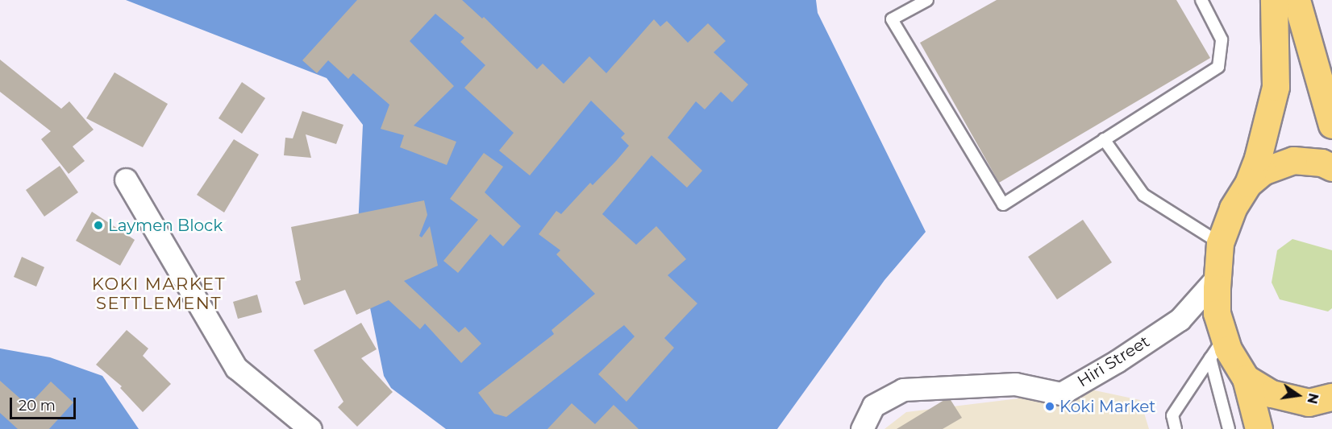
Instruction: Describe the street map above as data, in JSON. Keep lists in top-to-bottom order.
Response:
{
  "streets": {
    "street": ["Hiri Street"]
  },
  "districts": ["KOKI MARKET SETTLEMENT"],
  "places": ["Laymen Block", "Koki Market"],
  "scale_bar": "20 m",
  "north": "right"
}
